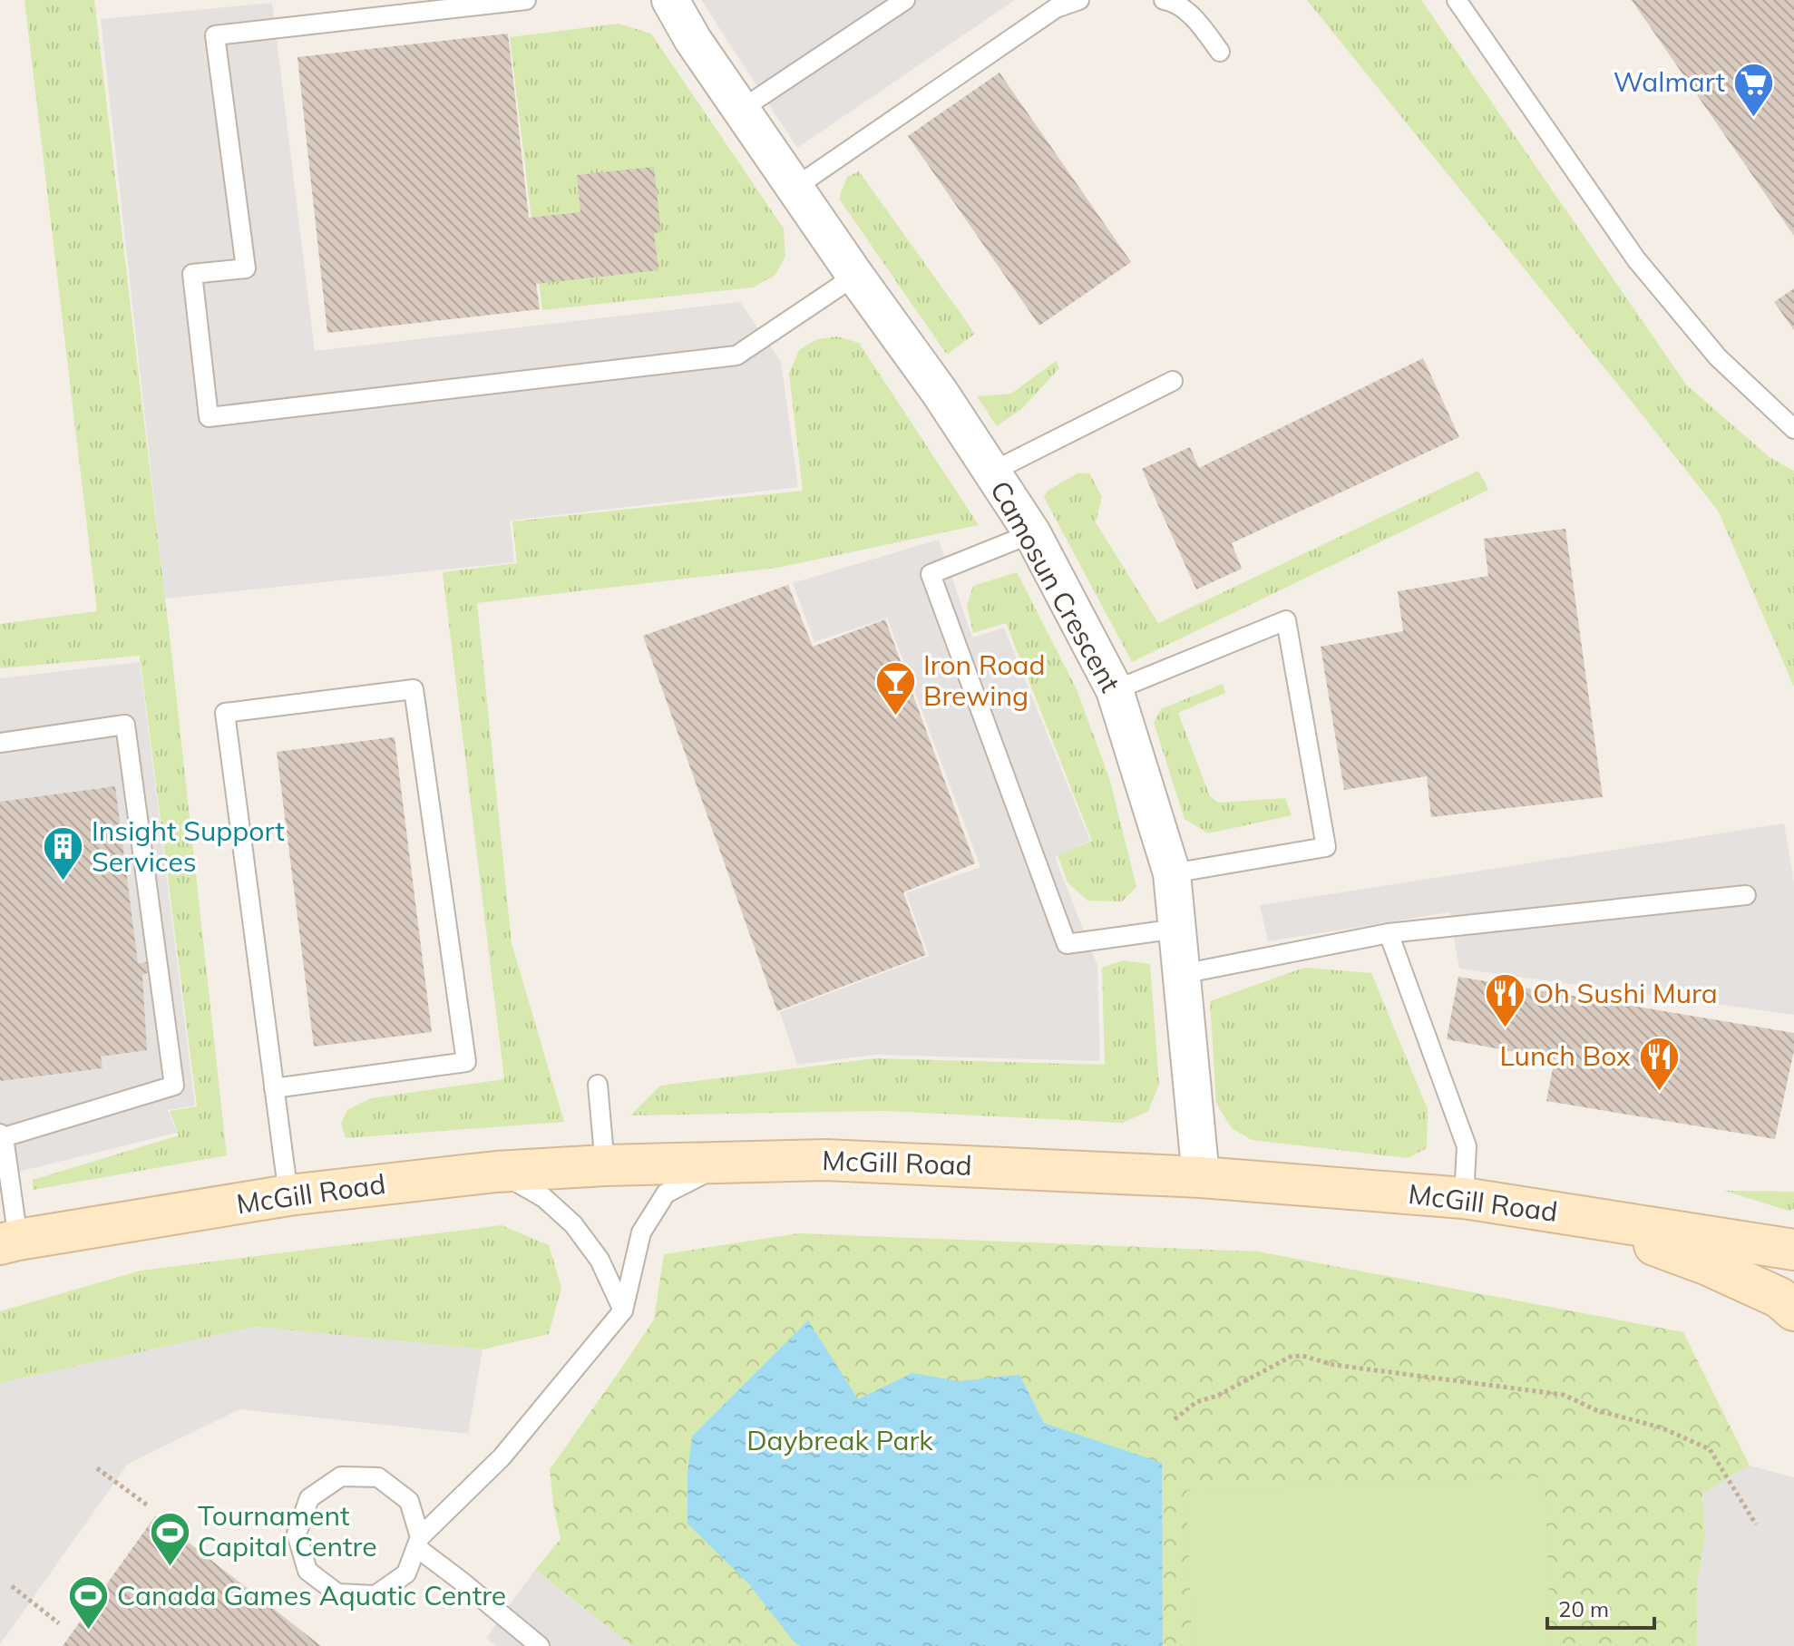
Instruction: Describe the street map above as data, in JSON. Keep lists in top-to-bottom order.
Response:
{
  "streets": {
    "main road": ["McGill Road"],
    "street": ["Camosun Crescent"]
  },
  "crossings": [
    ["Camosun Crescent", "McGill Road"]
  ],
  "parks": ["Daybreak Park"],
  "places": {
    "supermarket": ["Walmart"],
    "bar": ["Iron Road Brewing"],
    "building": ["Insight Support Services"],
    "restaurant": ["Oh Sushi Mura", "Lunch Box"],
    "sports": ["Tournament Capital Centre", "Canada Games Aquatic Centre"]
  },
  "scale_bar": "20 m"
}
